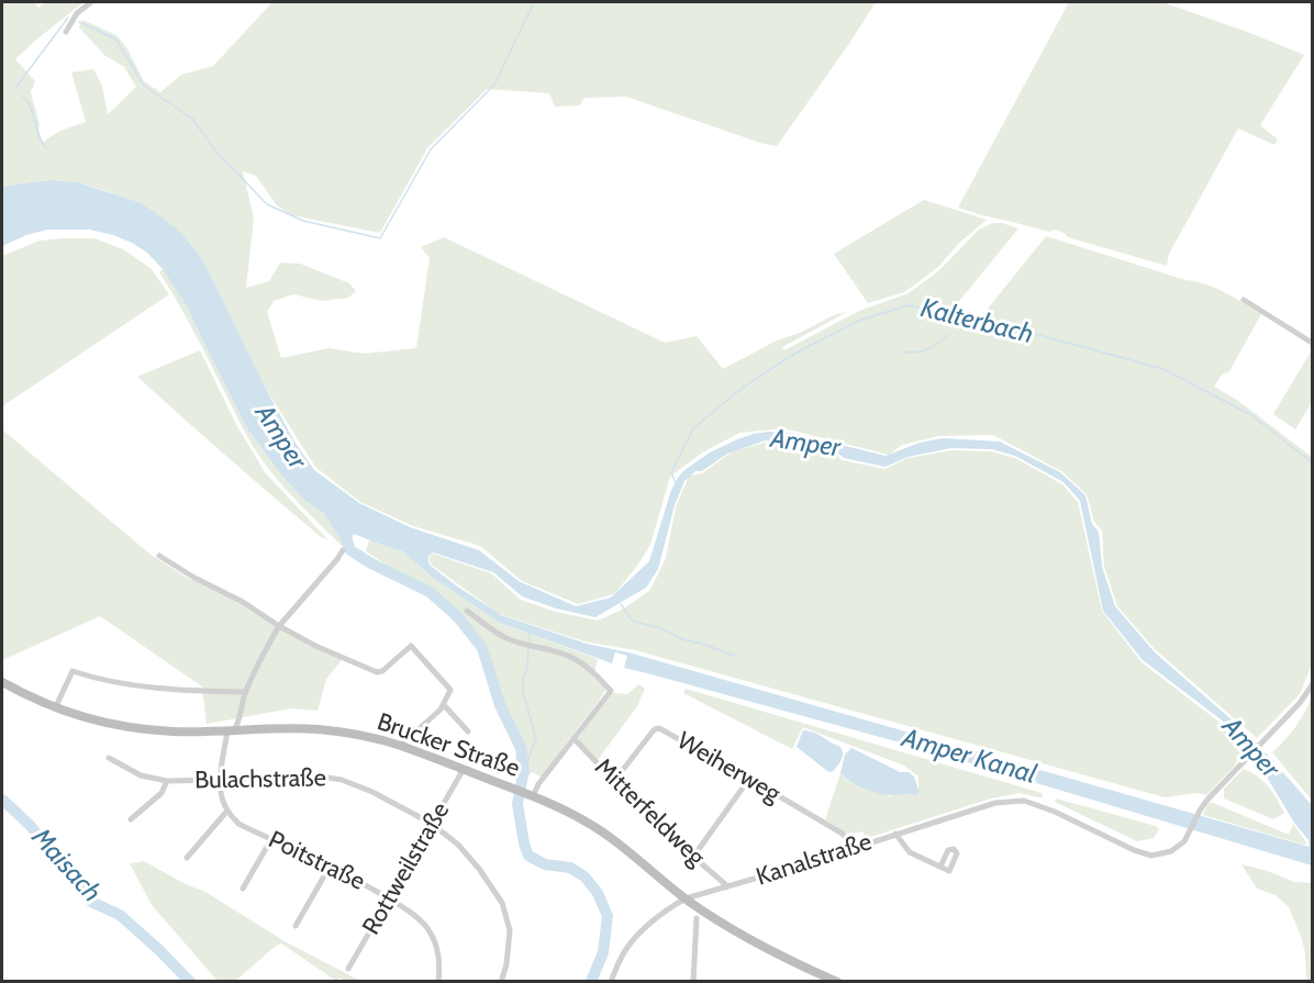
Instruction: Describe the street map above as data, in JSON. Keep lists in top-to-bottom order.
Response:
{
  "streets": {
    "main road": ["Brucker Straße"],
    "street": [
      "Weiherweg",
      "Bulachstraße",
      "Mitterfeldweg",
      "Kanalstraße",
      "Poitstraße",
      "Rottweilstraße"
    ]
  },
  "crossings": [
    ["Brucker Straße", "Kanalstraße"],
    ["Brucker Straße", "Rottweilstraße"],
    ["Weiherweg", "Mitterfeldweg"],
    ["Weiherweg", "Kanalstraße"],
    ["Bulachstraße", "Rottweilstraße"],
    ["Mitterfeldweg", "Kanalstraße"],
    ["Poitstraße", "Rottweilstraße"]
  ],
  "water": [
    "Kalterbach",
    "Amper",
    "Amper Kanal",
    "Maisach"
  ]
}
